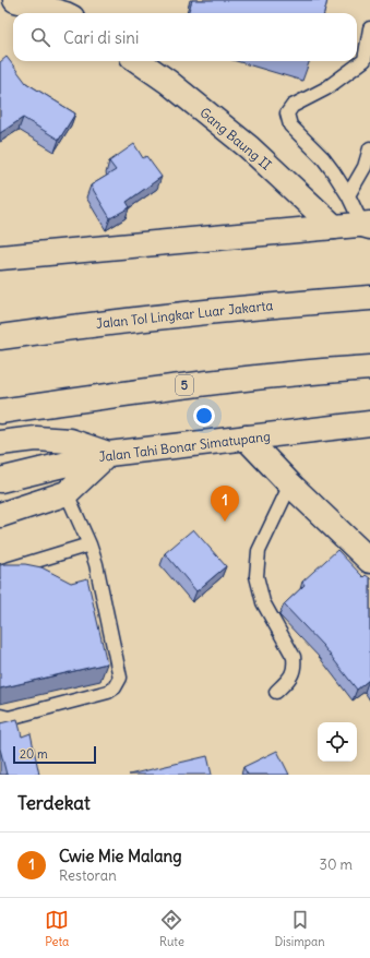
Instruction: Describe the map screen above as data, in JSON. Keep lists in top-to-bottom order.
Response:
{
  "streets": {
    "main road": [
      "Gang Baung II",
      "Jalan Tol Lingkar Luar Jakarta",
      "5",
      "Jalan Tahi Bonar Simatupang"
    ]
  },
  "scale_bar": "20 m",
  "page": {
    "search": "Cari di sini",
    "pins": "1",
    "scale": "20 m",
    "heading": "Terdekat",
    "list": [
      {
        "mark": "1",
        "name": "Cwie Mie Malang",
        "note": "Restoran",
        "value": "30 m"
      }
    ],
    "nav": ["Peta", "Rute", "Disimpan"]
  }
}
